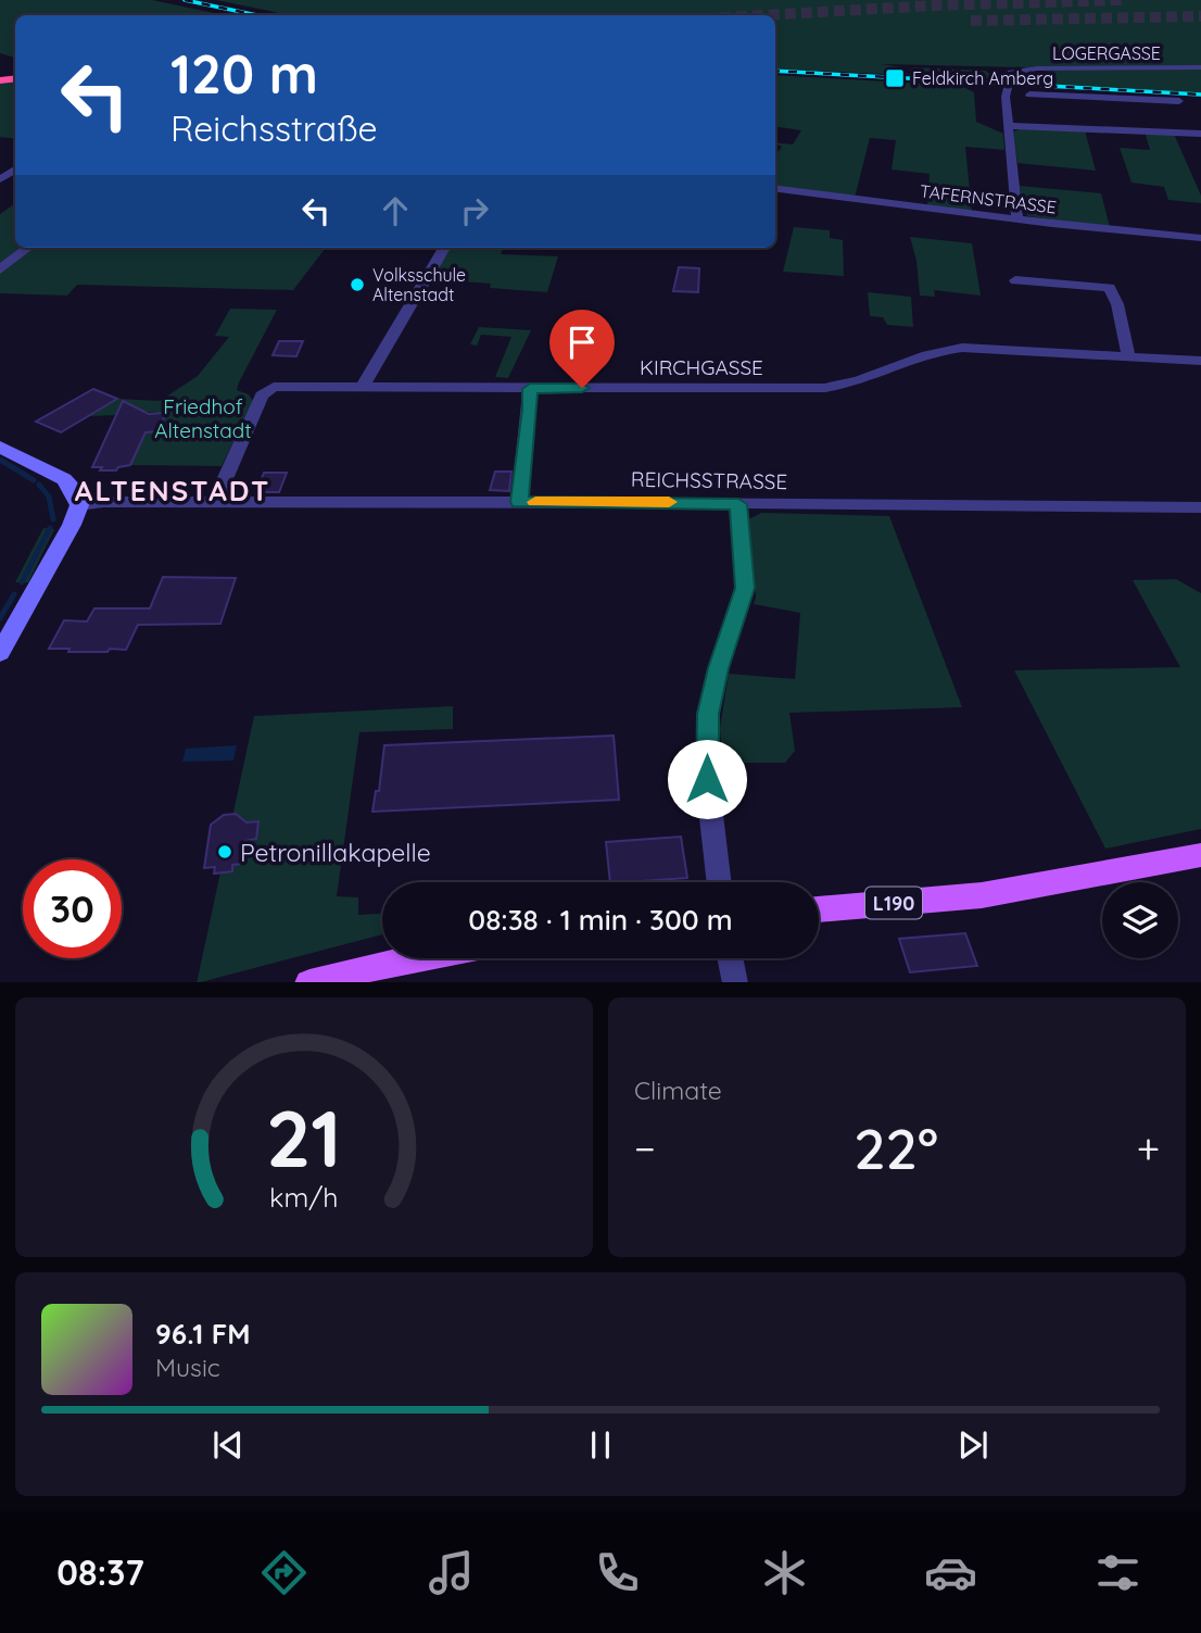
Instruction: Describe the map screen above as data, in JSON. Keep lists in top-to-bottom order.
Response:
{
  "streets": {
    "main road": ["L190"],
    "street": [
      "LOGERGASSE",
      "TAFERNSTRASSE",
      "KIRCHGASSE",
      "REICHSSTRASSE"
    ]
  },
  "crossings": [
    ["KIRCHGASSE", "REICHSSTRASSE"]
  ],
  "districts": ["ALTENSTADT"],
  "parks": ["Friedhof Altenstadt"],
  "places": {
    "transit": ["Feldkirch Amberg"],
    "other": ["Volksschule Altenstadt", "Petronillakapelle"]
  },
  "page": {
    "turn": ["120 m", "Reichsstraße"],
    "limit": "30",
    "trip": "08:38 · 1 min · 300 m",
    "tile": "Climate",
    "heat": ["−", "22°", "+"],
    "song": ["96.1 FM", "Music"],
    "tabs": "08:37",
    "gauge": ["21", "km/h"]
  }
}
